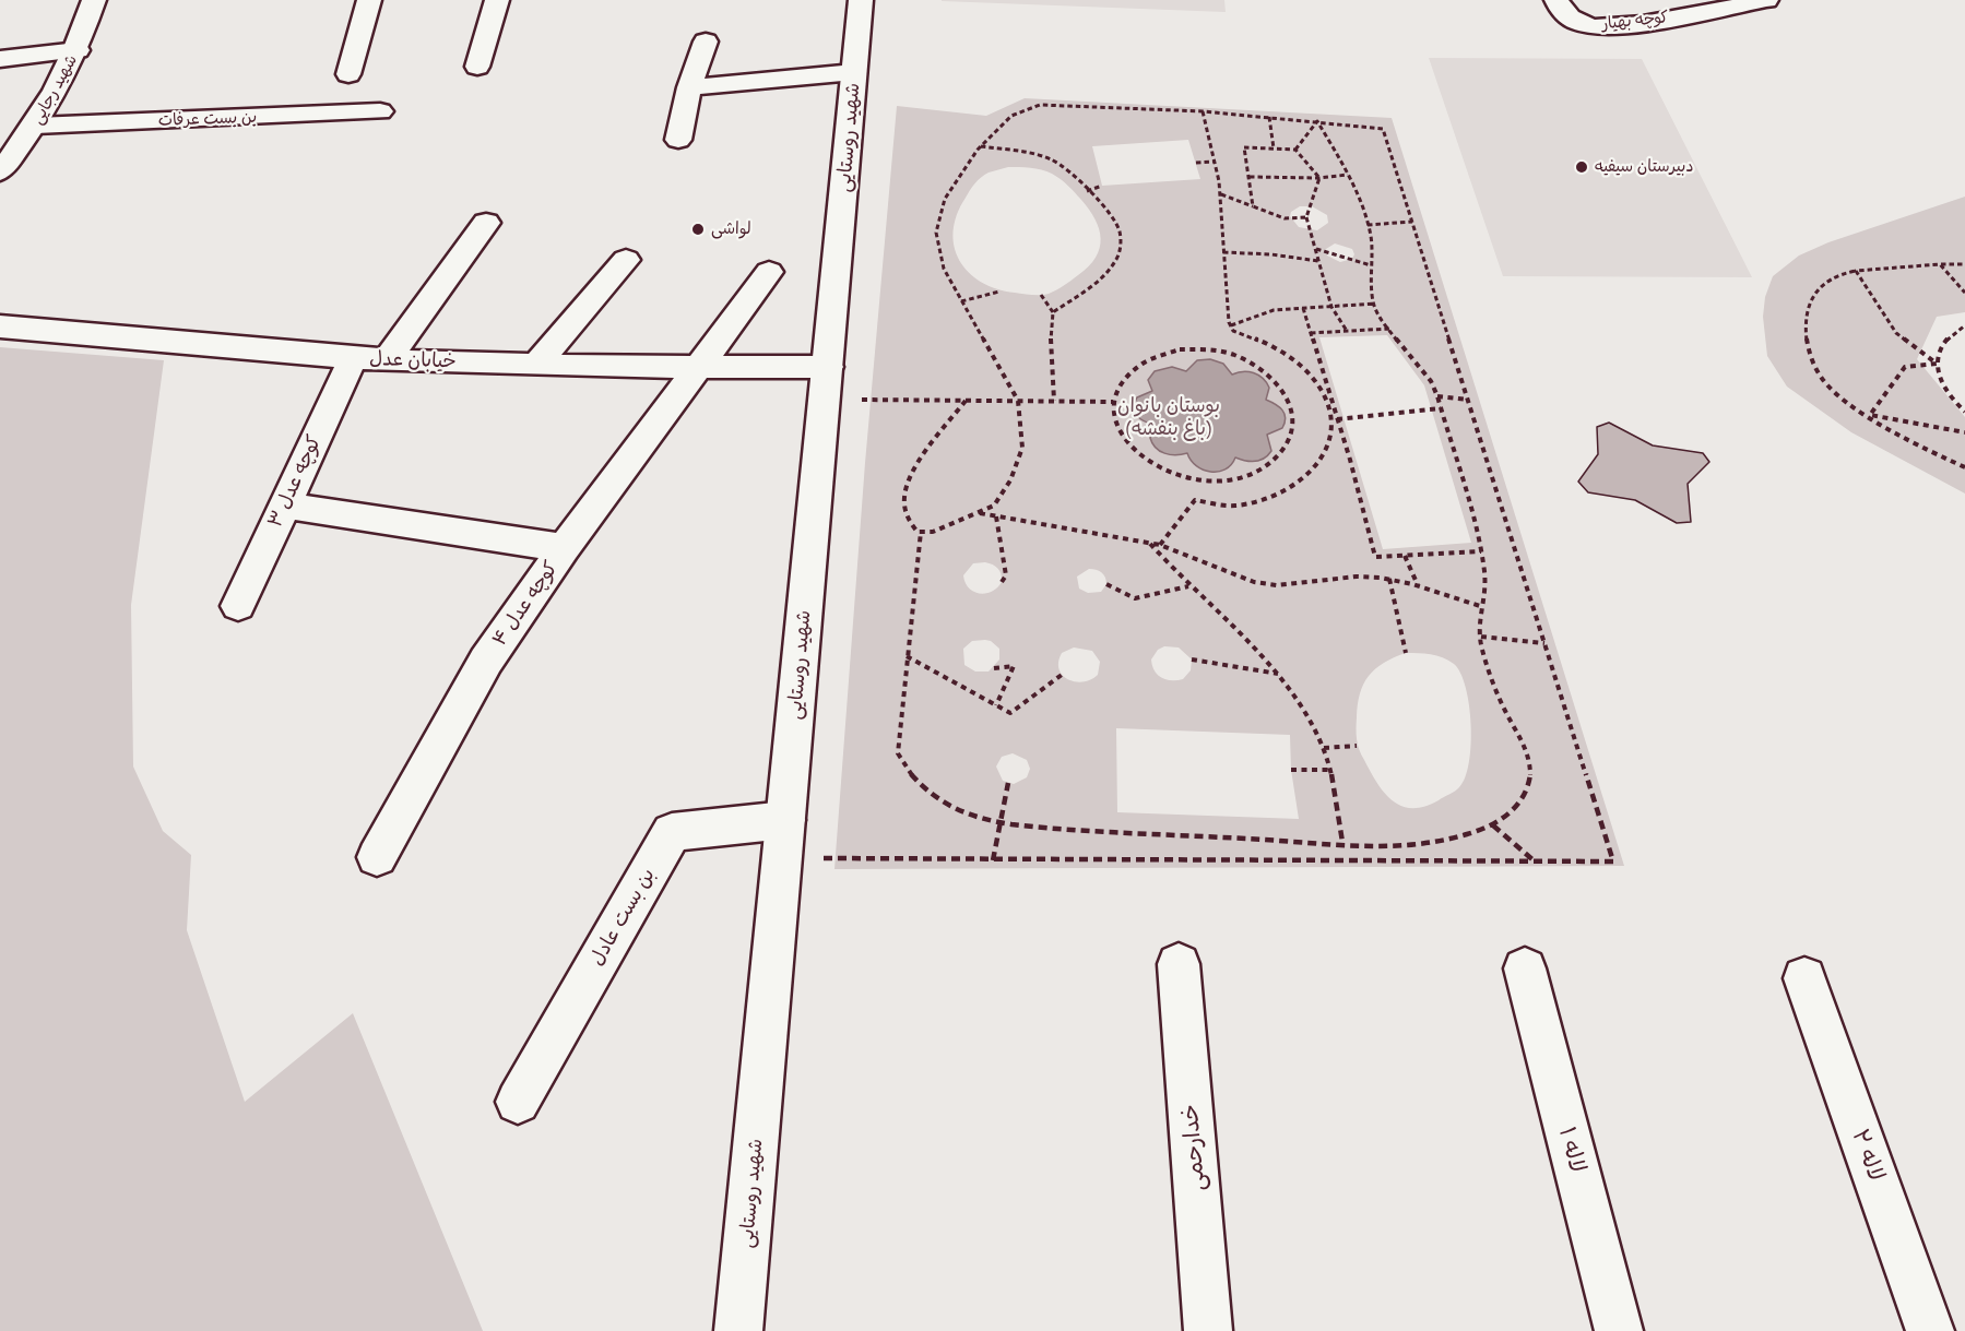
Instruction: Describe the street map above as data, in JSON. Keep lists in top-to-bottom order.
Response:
{
  "streets": {
    "street": [
      "کوچه بهیار",
      "شهید رجایی",
      "بن بست عرفات",
      "شهید روستایی",
      "خیابان عدل",
      "کوچه عدل ۳",
      "کوچه عدل ۴",
      "بن بست عادل",
      "خدارحمی",
      "لاله ۱",
      "لاله ۲"
    ]
  },
  "crossings": [
    ["شهید رجایی", "بن بست عرفات"],
    ["شهید روستایی", "خیابان عدل"],
    ["شهید روستایی", "بن بست عادل"],
    ["خیابان عدل", "کوچه عدل ۳"],
    ["خیابان عدل", "کوچه عدل ۴"]
  ],
  "parks": ["بوستان بانوان (باغ بنفشه)"],
  "places": ["دبیرستان سیفیه", "لواشی"]
}
